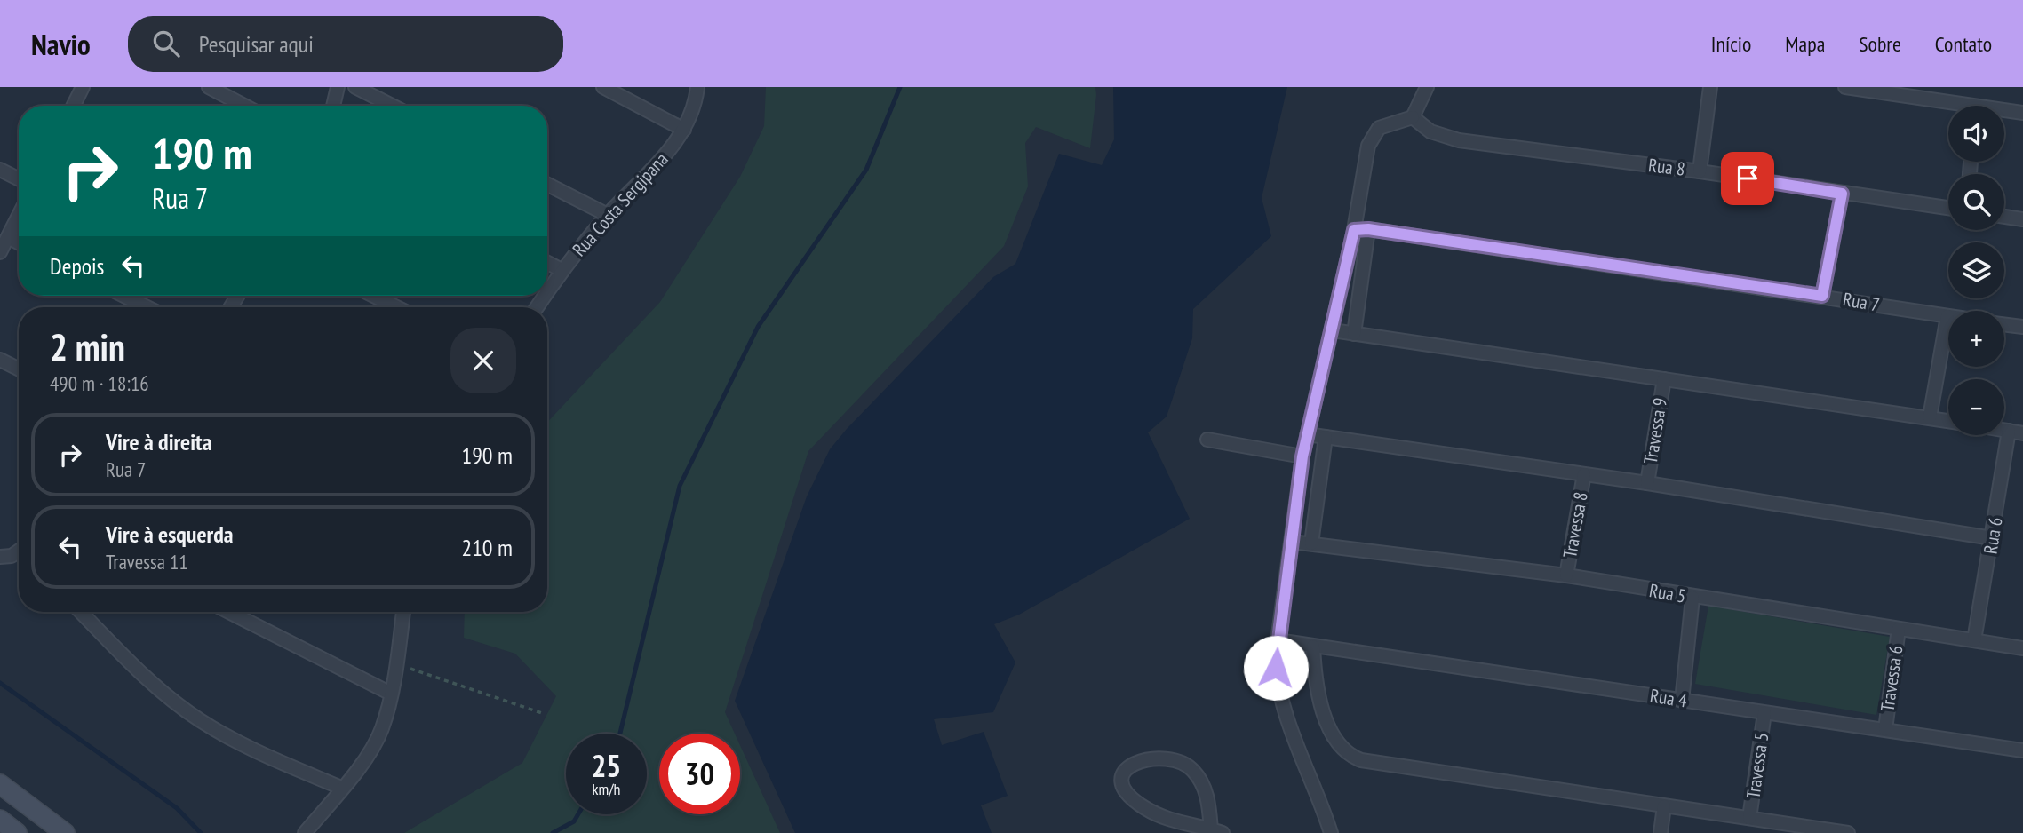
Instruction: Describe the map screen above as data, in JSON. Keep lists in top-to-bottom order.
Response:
{
  "streets": {
    "street": [
      "Rua 8",
      "Rua Costa Sergipana",
      "Rua 7",
      "Travessa 9",
      "Travessa 8",
      "Rua 6",
      "Rua 5",
      "Travessa 6",
      "Rua 4",
      "Travessa 5"
    ]
  },
  "crossings": [
    ["Travessa 8", "Rua 5"],
    ["Rua 6", "Rua 5"],
    ["Rua 5", "Travessa 6"],
    ["Travessa 6", "Rua 4"],
    ["Rua 4", "Travessa 5"]
  ],
  "page": {
    "header": "Navio",
    "search": "Pesquisar aqui",
    "nav": [
      "Início",
      "Mapa",
      "Sobre",
      "Contato"
    ],
    "map_buttons": ["+", "−"],
    "turn": ["190 m", "Rua 7"],
    "then": "Depois",
    "heading": ["2 min", "490 m · 18:16"],
    "list": [
      {
        "name": "Vire à direita",
        "note": "Rua 7",
        "value": "190 m"
      },
      {
        "name": "Vire à esquerda",
        "note": "Travessa 11",
        "value": "210 m"
      }
    ],
    "speed": "25 km/h",
    "limit": "30"
  }
}
